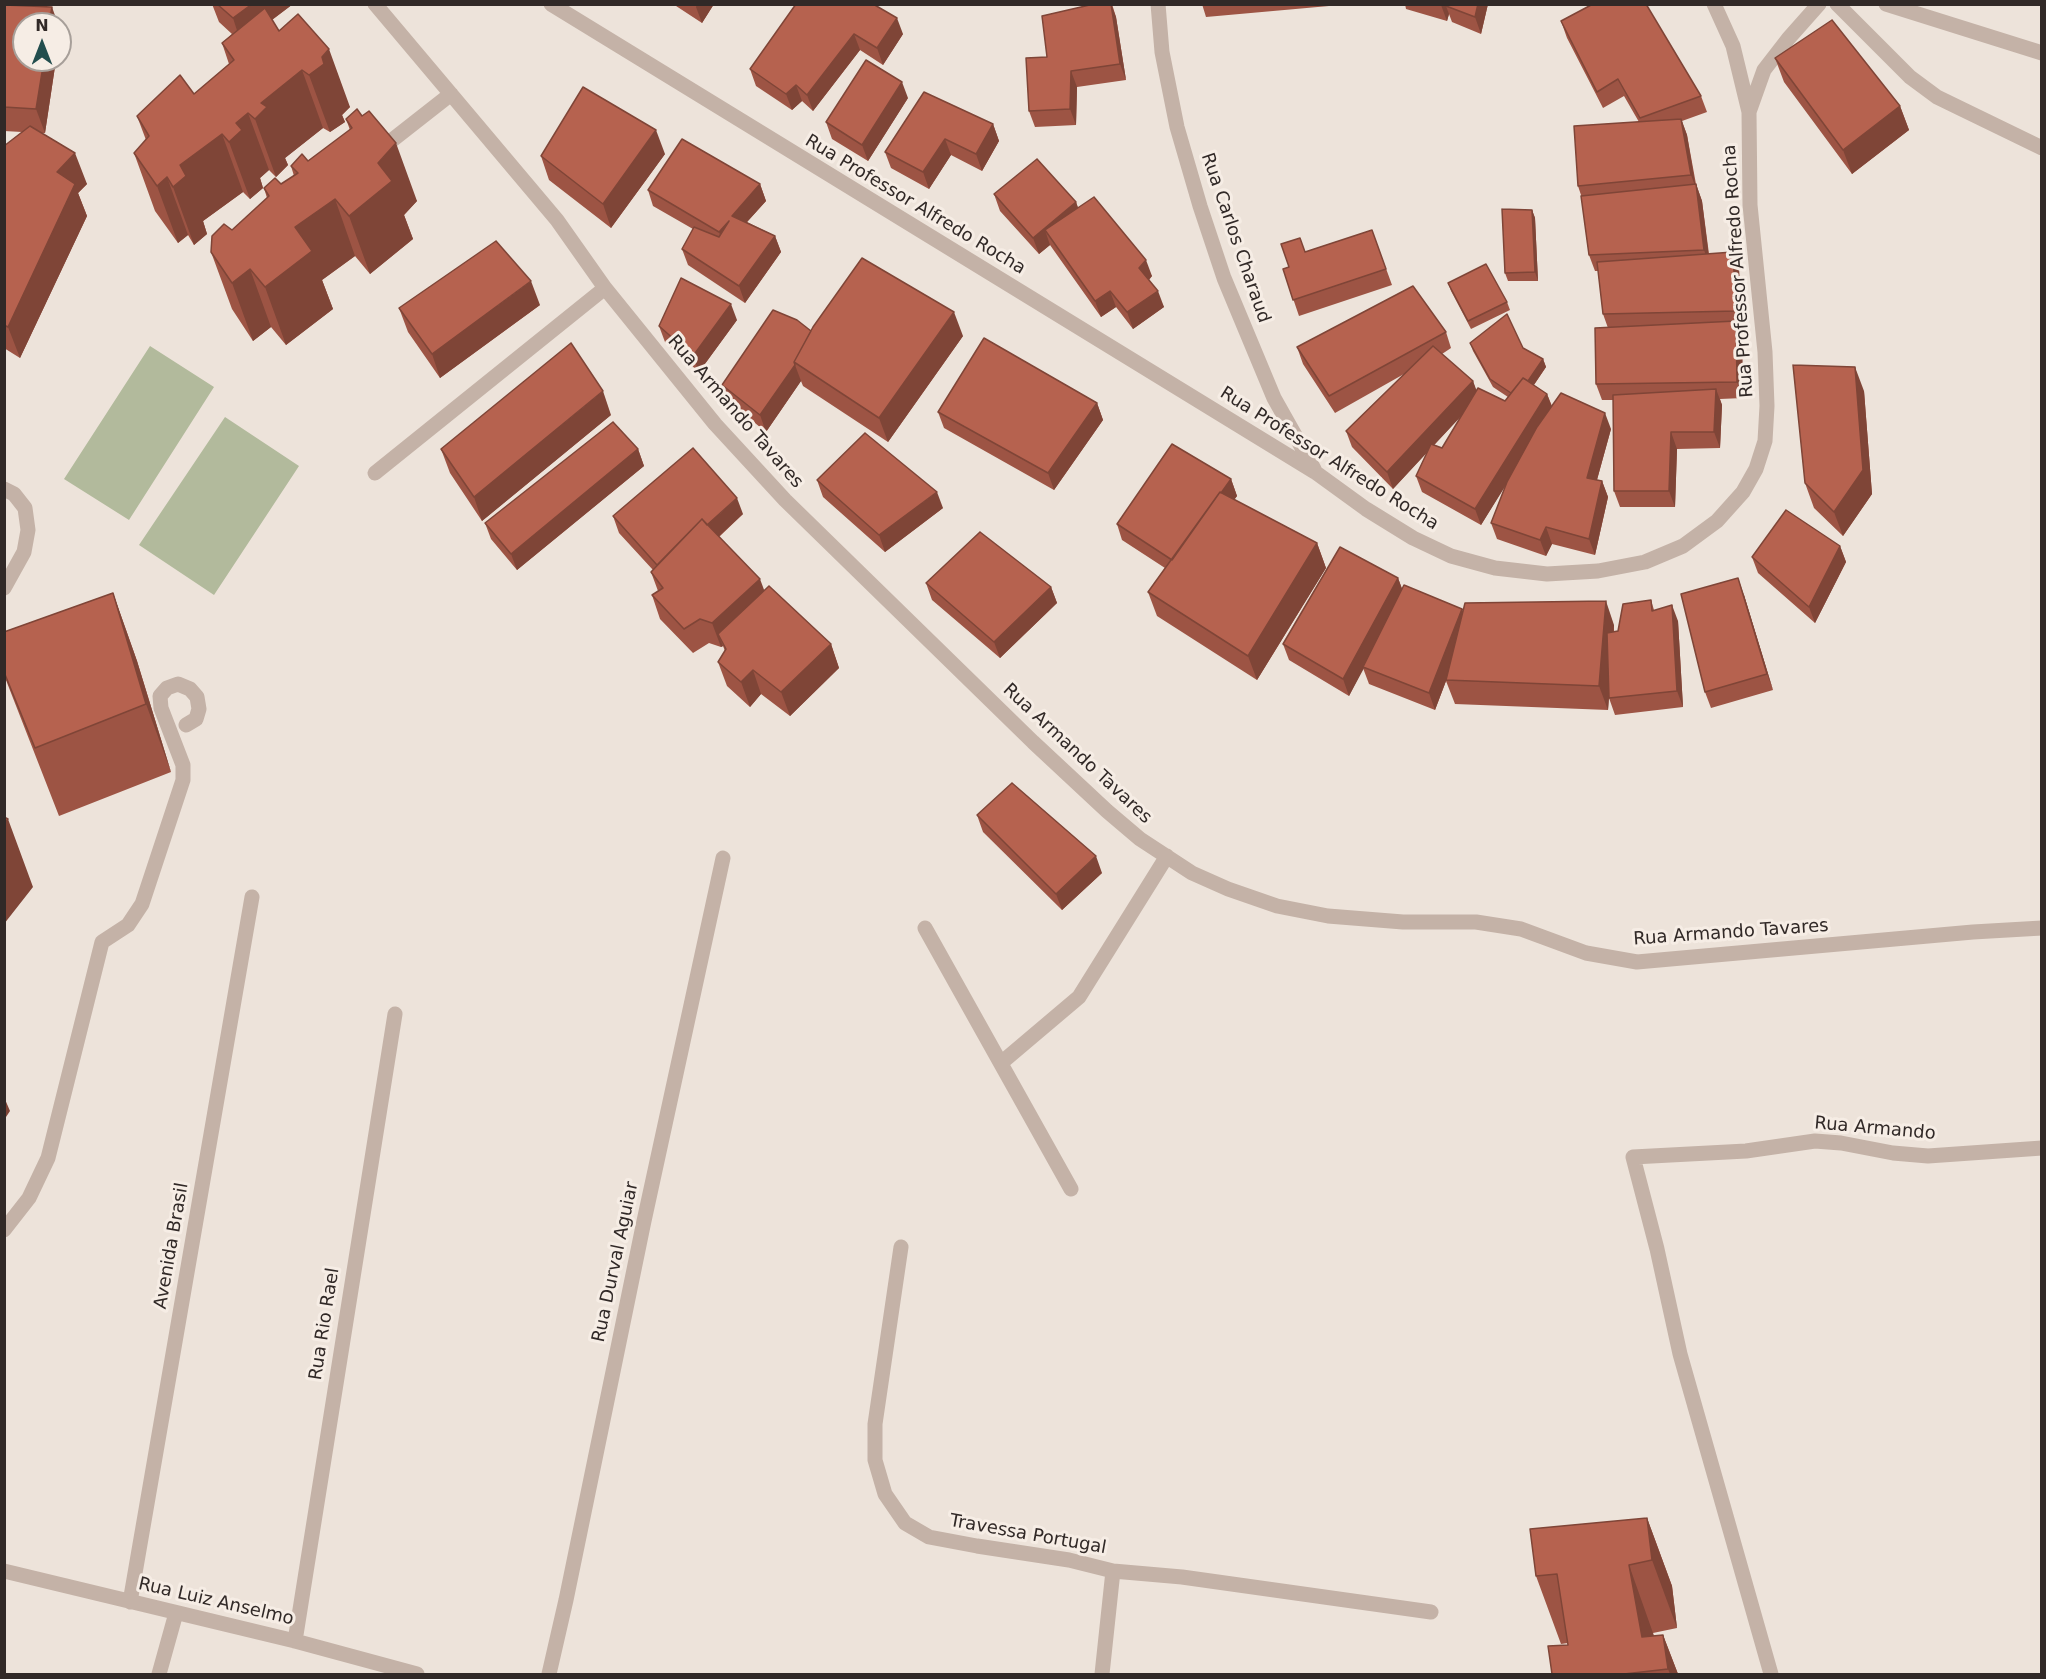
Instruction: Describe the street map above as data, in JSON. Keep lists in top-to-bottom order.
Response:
{
  "streets": {
    "street": [
      "Rua Professor Alfredo Rocha",
      "Rua Carlos Charaud",
      "Rua Armando Tavares",
      "Rua Armando",
      "Avenida Brasil",
      "Rua Durval Aguiar",
      "Rua Rio Rael",
      "Travessa Portugal",
      "Rua Luiz Anselmo"
    ]
  },
  "crossings": [
    ["Rua Professor Alfredo Rocha", "Rua Carlos Charaud"],
    ["Avenida Brasil", "Rua Luiz Anselmo"],
    ["Rua Rio Rael", "Rua Luiz Anselmo"]
  ],
  "north": "top"
}
